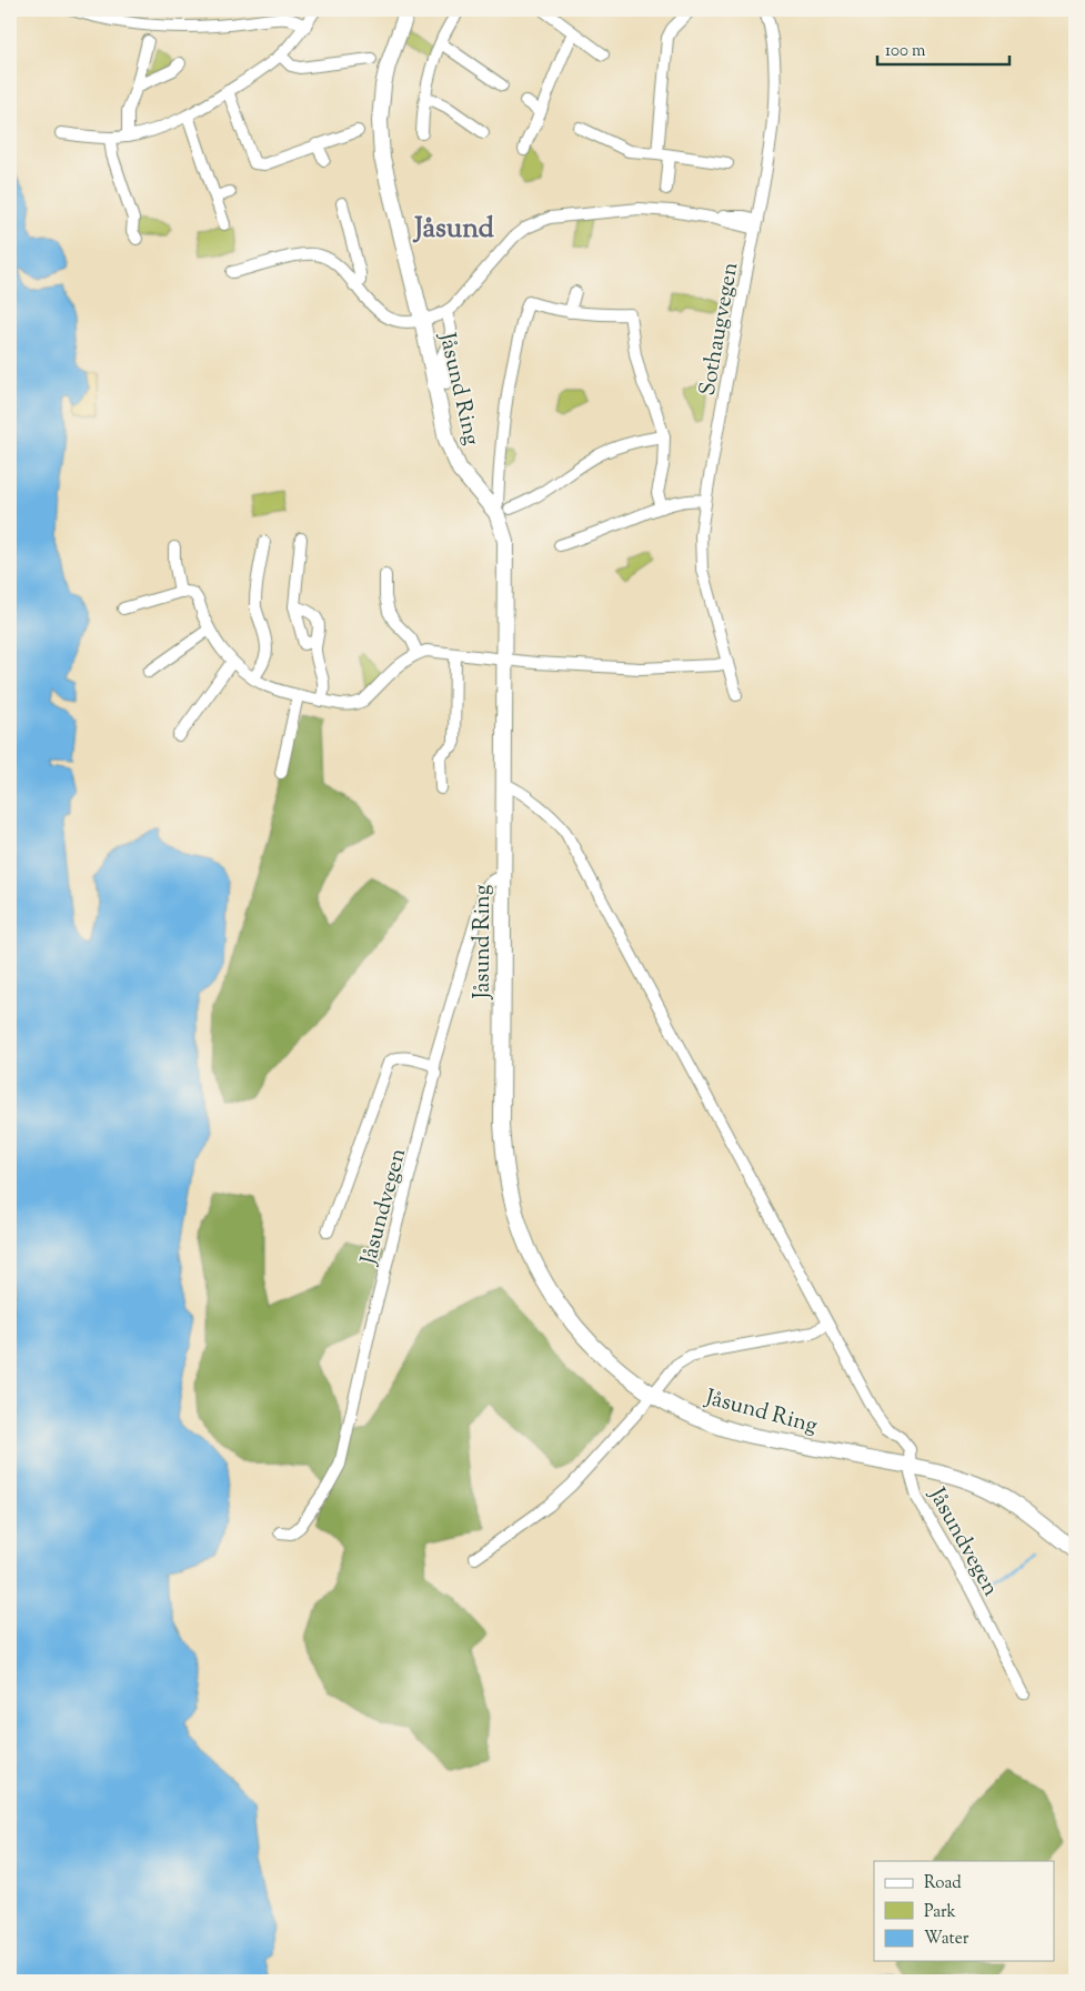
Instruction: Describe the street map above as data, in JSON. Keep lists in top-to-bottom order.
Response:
{
  "streets": {
    "main road": ["Jåsund Ring"],
    "street": ["Sothaugvegen", "Jåsundvegen"]
  },
  "crossings": [
    ["Jåsund Ring", "Jåsundvegen"]
  ],
  "districts": ["Jåsund"],
  "legend": ["Road", "Park", "Water"],
  "scale_bar": "100 m"
}
